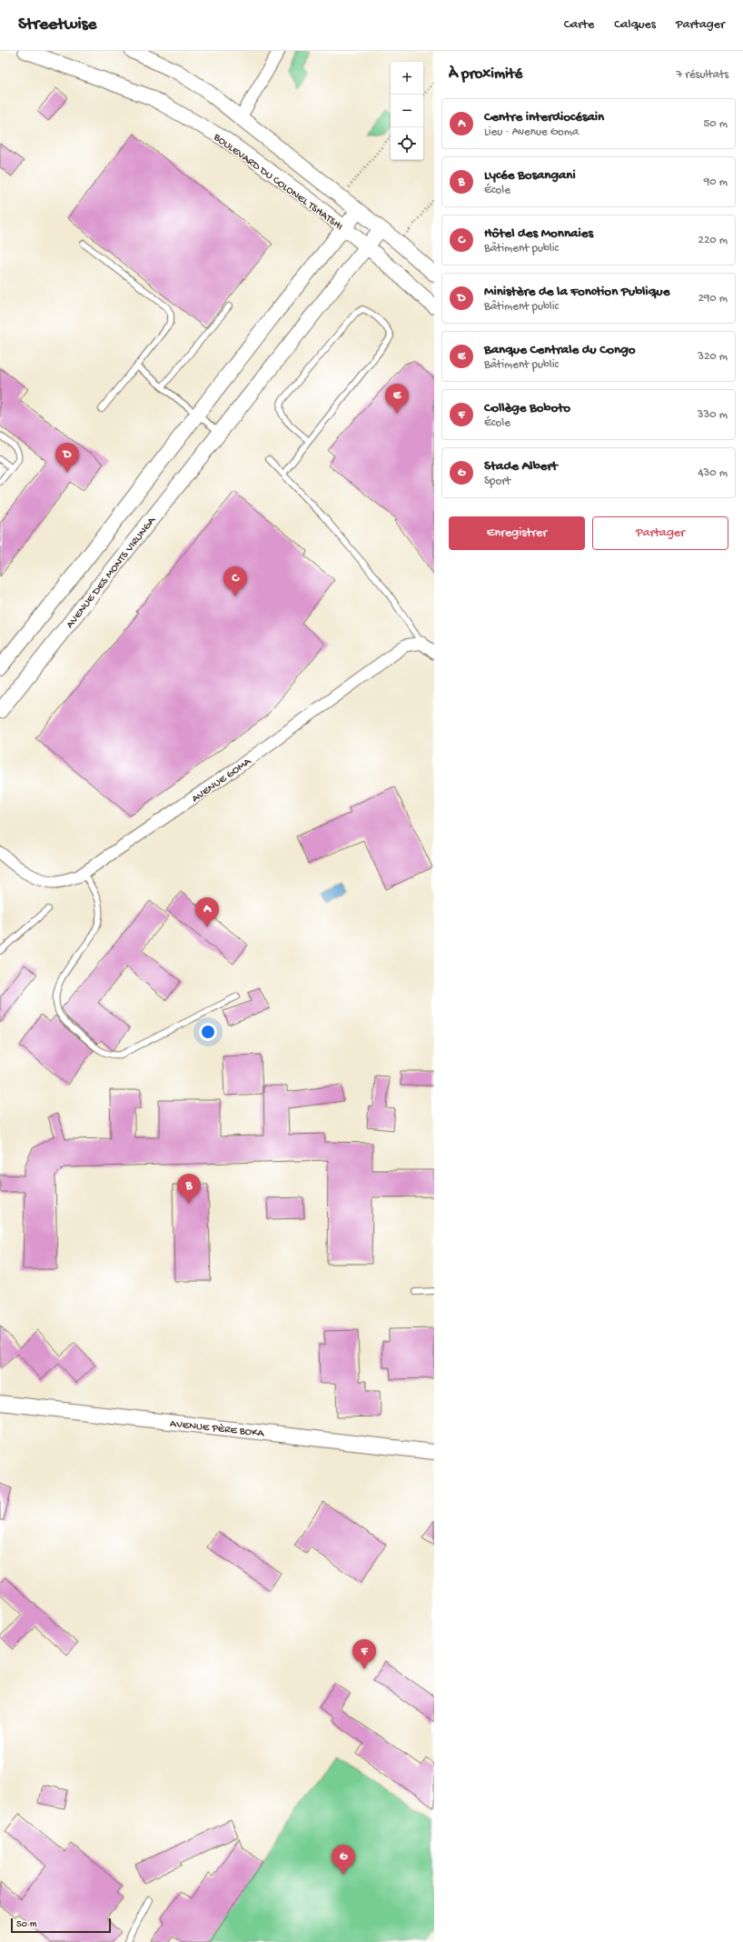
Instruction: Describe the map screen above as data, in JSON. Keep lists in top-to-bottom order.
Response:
{
  "streets": {
    "street": [
      "BOULEVARD DU COLONEL TSHATSHI",
      "AVENUE DES MONTS VIRUNGA",
      "AVENUE GOMA",
      "AVENUE PÈRE BOKA"
    ]
  },
  "crossings": [
    ["BOULEVARD DU COLONEL TSHATSHI", "AVENUE DES MONTS VIRUNGA"]
  ],
  "scale_bar": "50 m",
  "page": {
    "header": "Streetwise",
    "nav": ["Carte", "Calques", "Partager"],
    "heading": ["À proximité", "7 résultats"],
    "map_buttons": ["+", "−"],
    "list": [
      {
        "mark": "A",
        "name": "Centre interdiocésain",
        "note": "Lieu · Avenue Goma",
        "value": "50 m"
      },
      {
        "mark": "B",
        "name": "Lycée Bosangani",
        "note": "École",
        "value": "90 m"
      },
      {
        "mark": "C",
        "name": "Hôtel des Monnaies",
        "note": "Bâtiment public",
        "value": "220 m"
      },
      {
        "mark": "D",
        "name": "Ministère de la Fonction Publique",
        "note": "Bâtiment public",
        "value": "290 m"
      },
      {
        "mark": "E",
        "name": "Banque Centrale du Congo",
        "note": "Bâtiment public",
        "value": "320 m"
      },
      {
        "mark": "F",
        "name": "Collège Boboto",
        "note": "École",
        "value": "330 m"
      },
      {
        "mark": "G",
        "name": "Stade Albert",
        "note": "Sport",
        "value": "430 m"
      }
    ],
    "pins": [
      "E",
      "D",
      "C",
      "A",
      "B",
      "F",
      "G"
    ],
    "buttons": ["Enregistrer", "Partager"],
    "scale": "50 m"
  }
}
